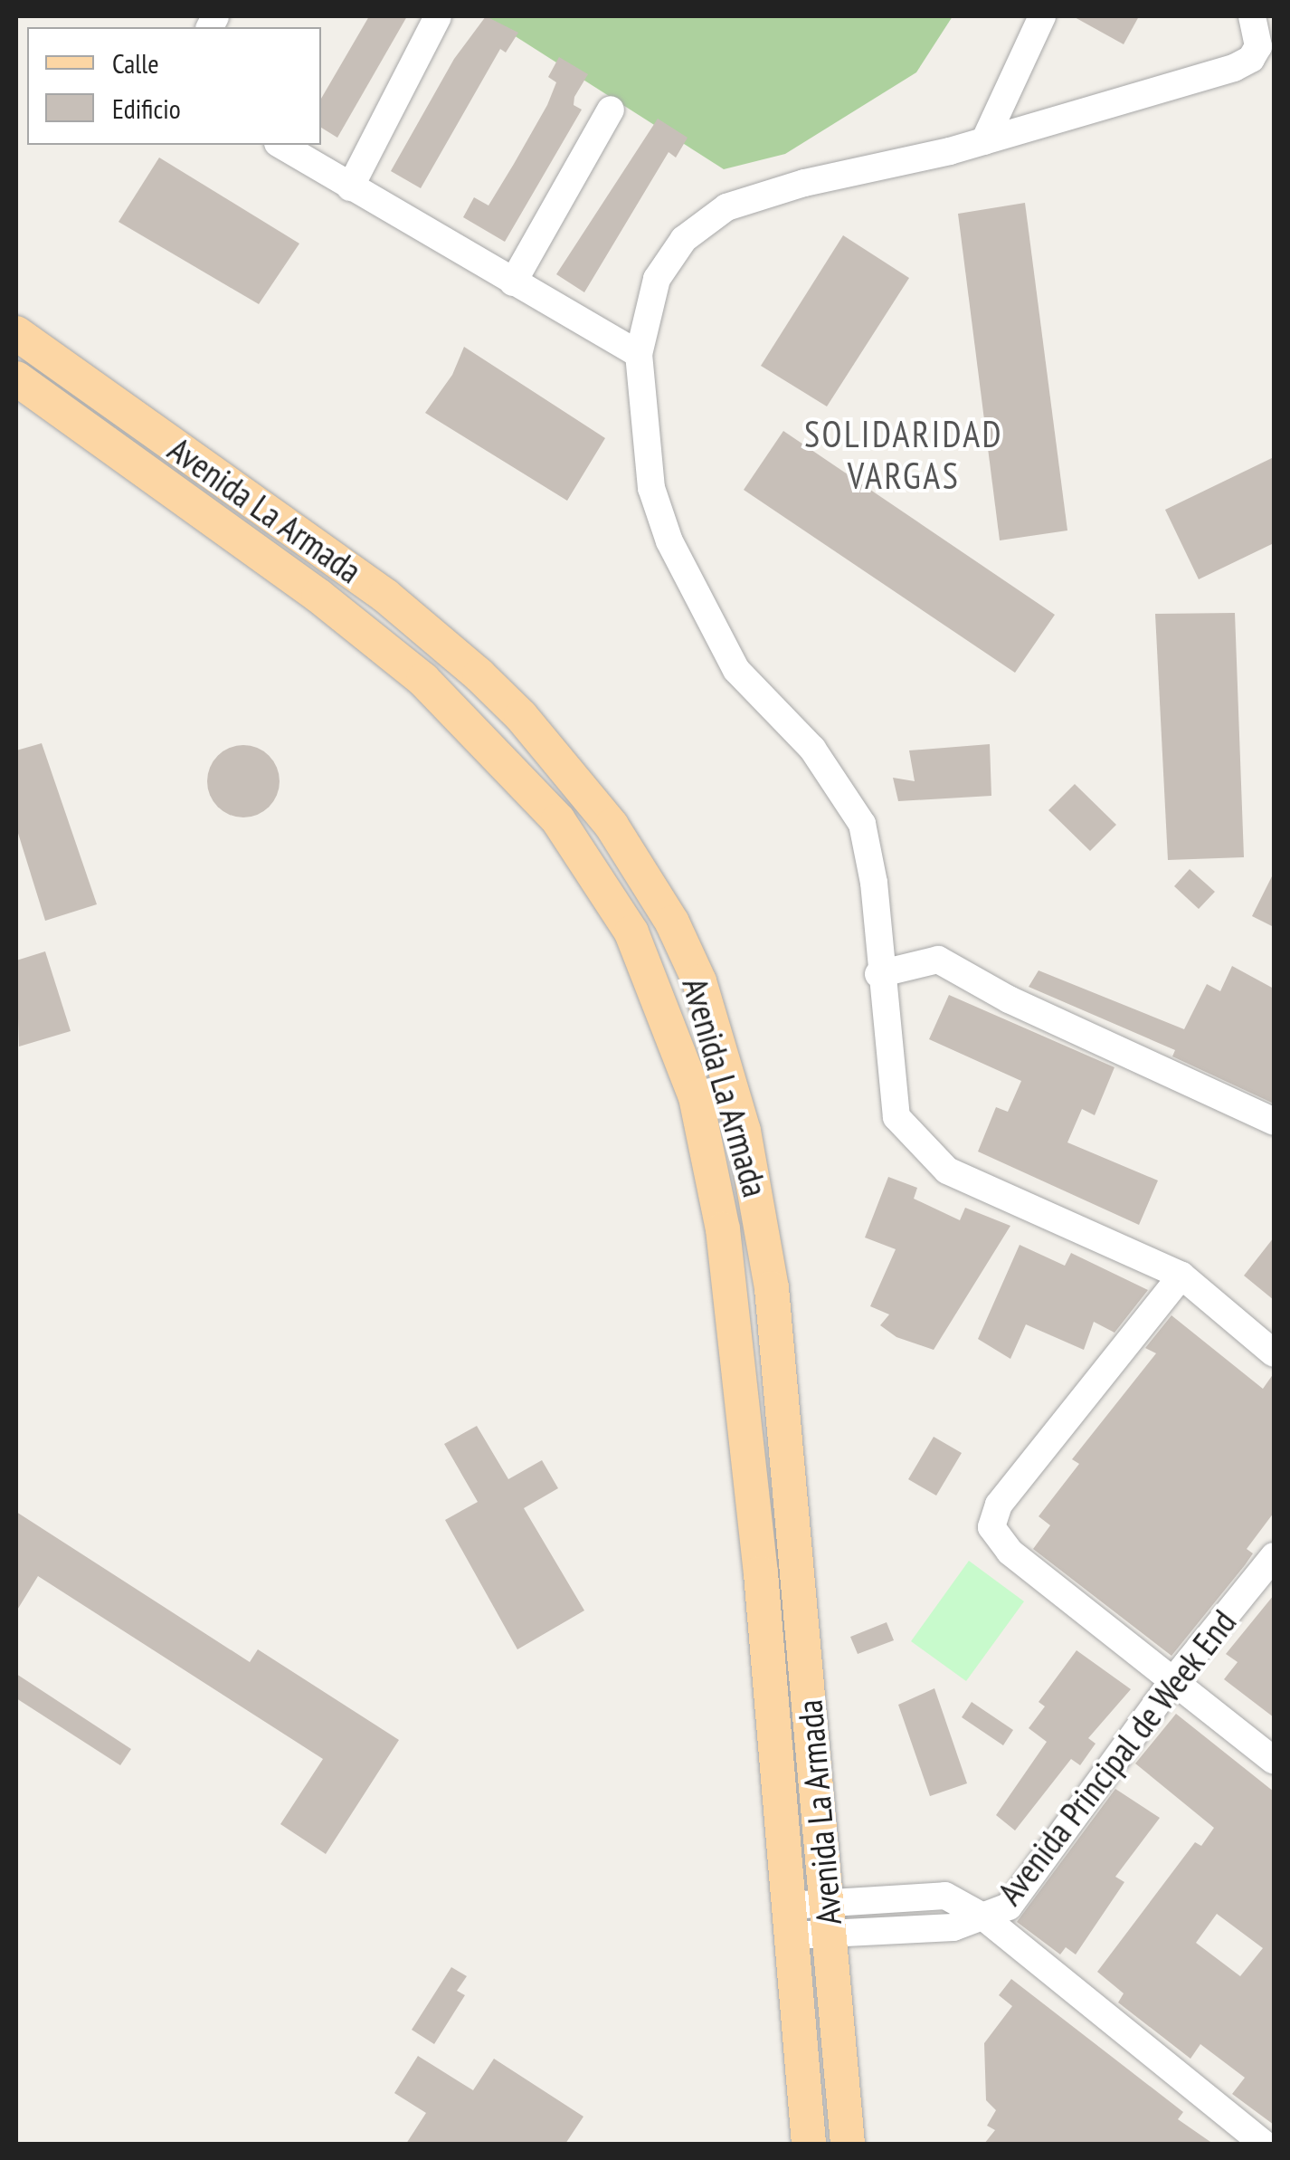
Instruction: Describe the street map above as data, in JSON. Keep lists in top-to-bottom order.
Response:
{
  "streets": {
    "main road": ["Avenida La Armada"],
    "street": ["Avenida Principal de Week End"]
  },
  "crossings": [
    ["Avenida La Armada", "Avenida Principal de Week End"]
  ],
  "districts": ["SOLIDARIDAD VARGAS"],
  "legend": ["Calle", "Edificio"]
}
